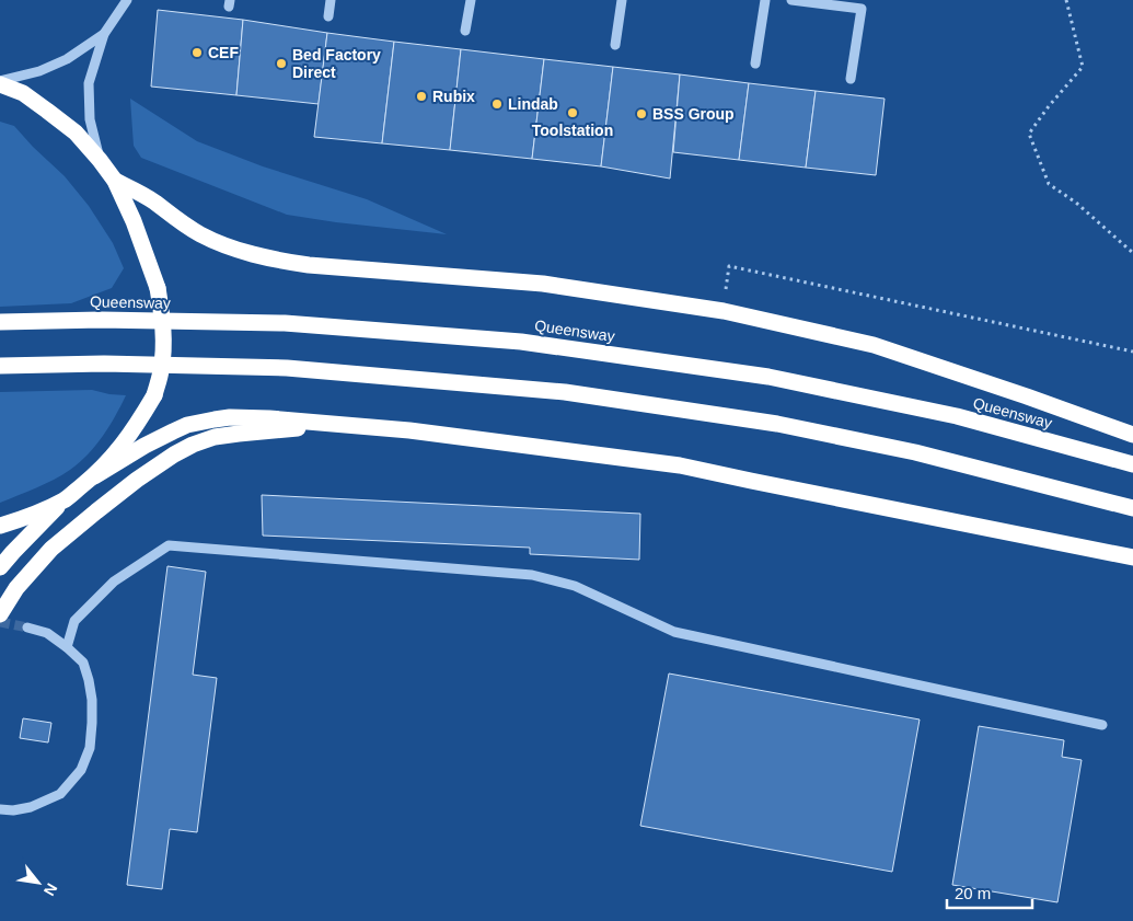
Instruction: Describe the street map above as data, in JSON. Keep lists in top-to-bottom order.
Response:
{
  "streets": {
    "highway": ["Queensway"]
  },
  "places": [
    "CEF",
    "Bed Factory Direct",
    "Rubix",
    "Lindab",
    "Toolstation",
    "BSS Group"
  ],
  "scale_bar": "20 m",
  "north": "bottom right"
}
